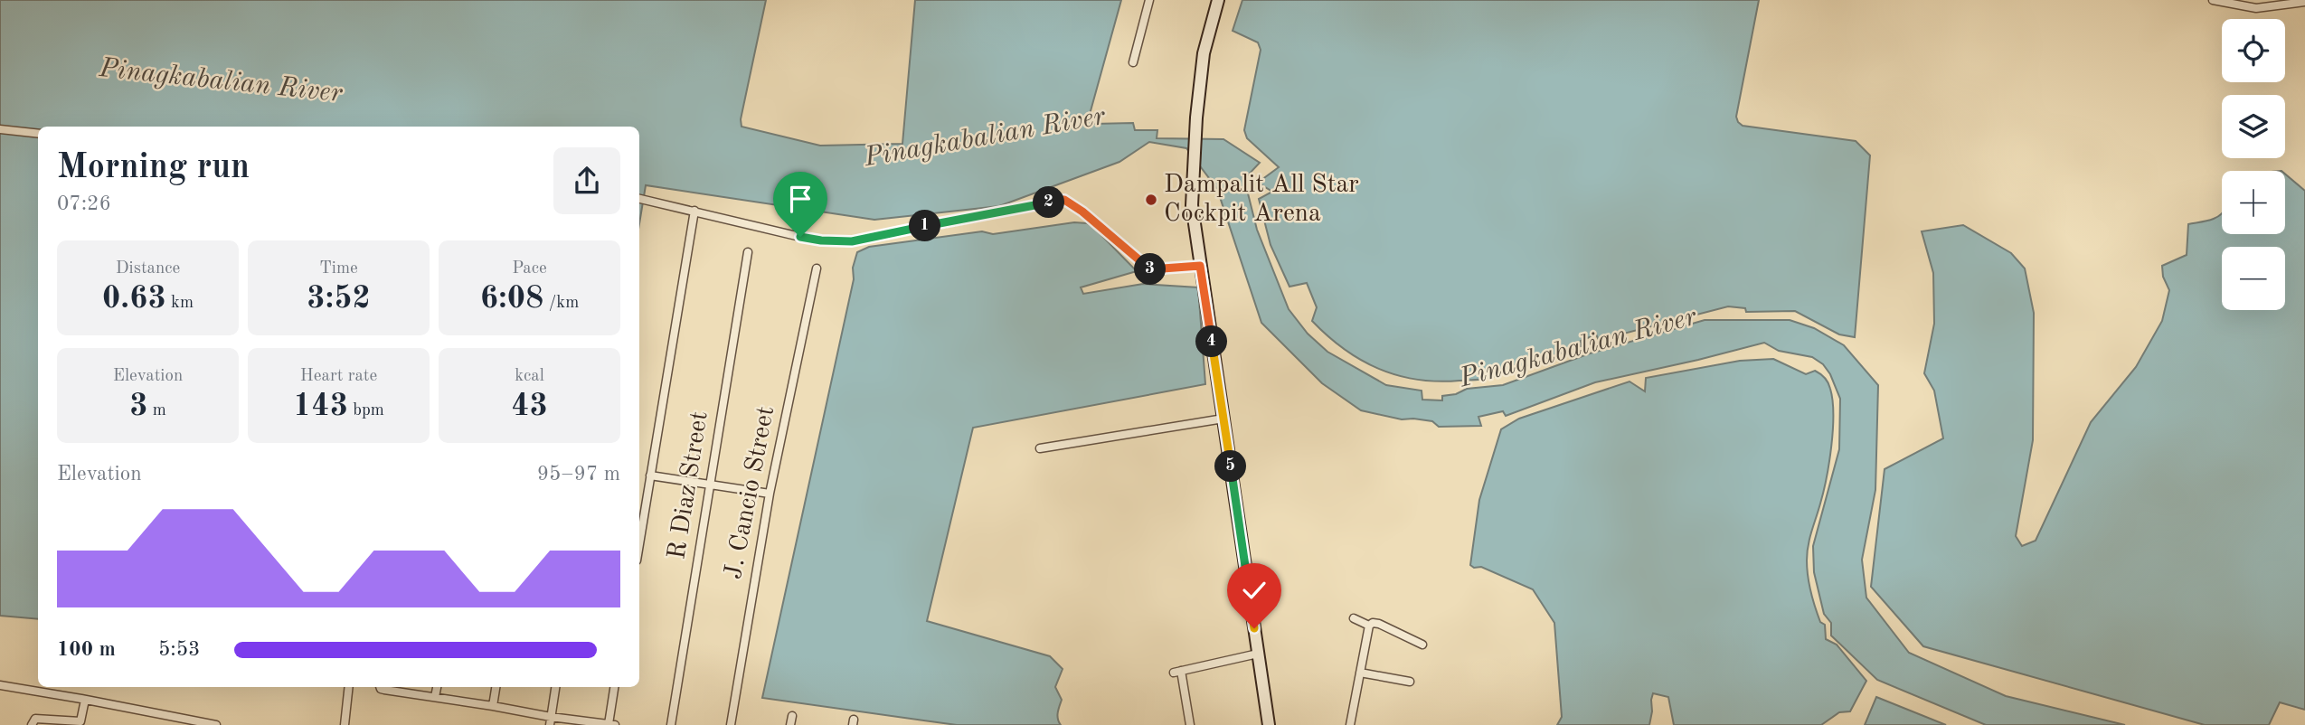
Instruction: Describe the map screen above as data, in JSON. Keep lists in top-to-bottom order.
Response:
{
  "streets": {
    "street": ["R Diaz Street", "J. Cancio Street"]
  },
  "water": ["Pinagkabalian River"],
  "places": ["Dampalit All Star Cockpit Arena"],
  "page": {
    "map_buttons": ["+", "−"],
    "heading": ["Morning run", "07:26"],
    "pins": [
      "2",
      "1",
      "3",
      "4",
      "5"
    ],
    "stats": [
      ["Distance", "0.63 km"],
      ["Time", "3:52"],
      ["Pace", "6:08 /km"],
      ["Elevation", "3 m"],
      ["Heart rate", "143 bpm"],
      ["kcal", "43"]
    ],
    "chart": ["Elevation", "95–97 m"],
    "list": [
      {
        "name": "100 m",
        "note": "5:53"
      }
    ]
  }
}
